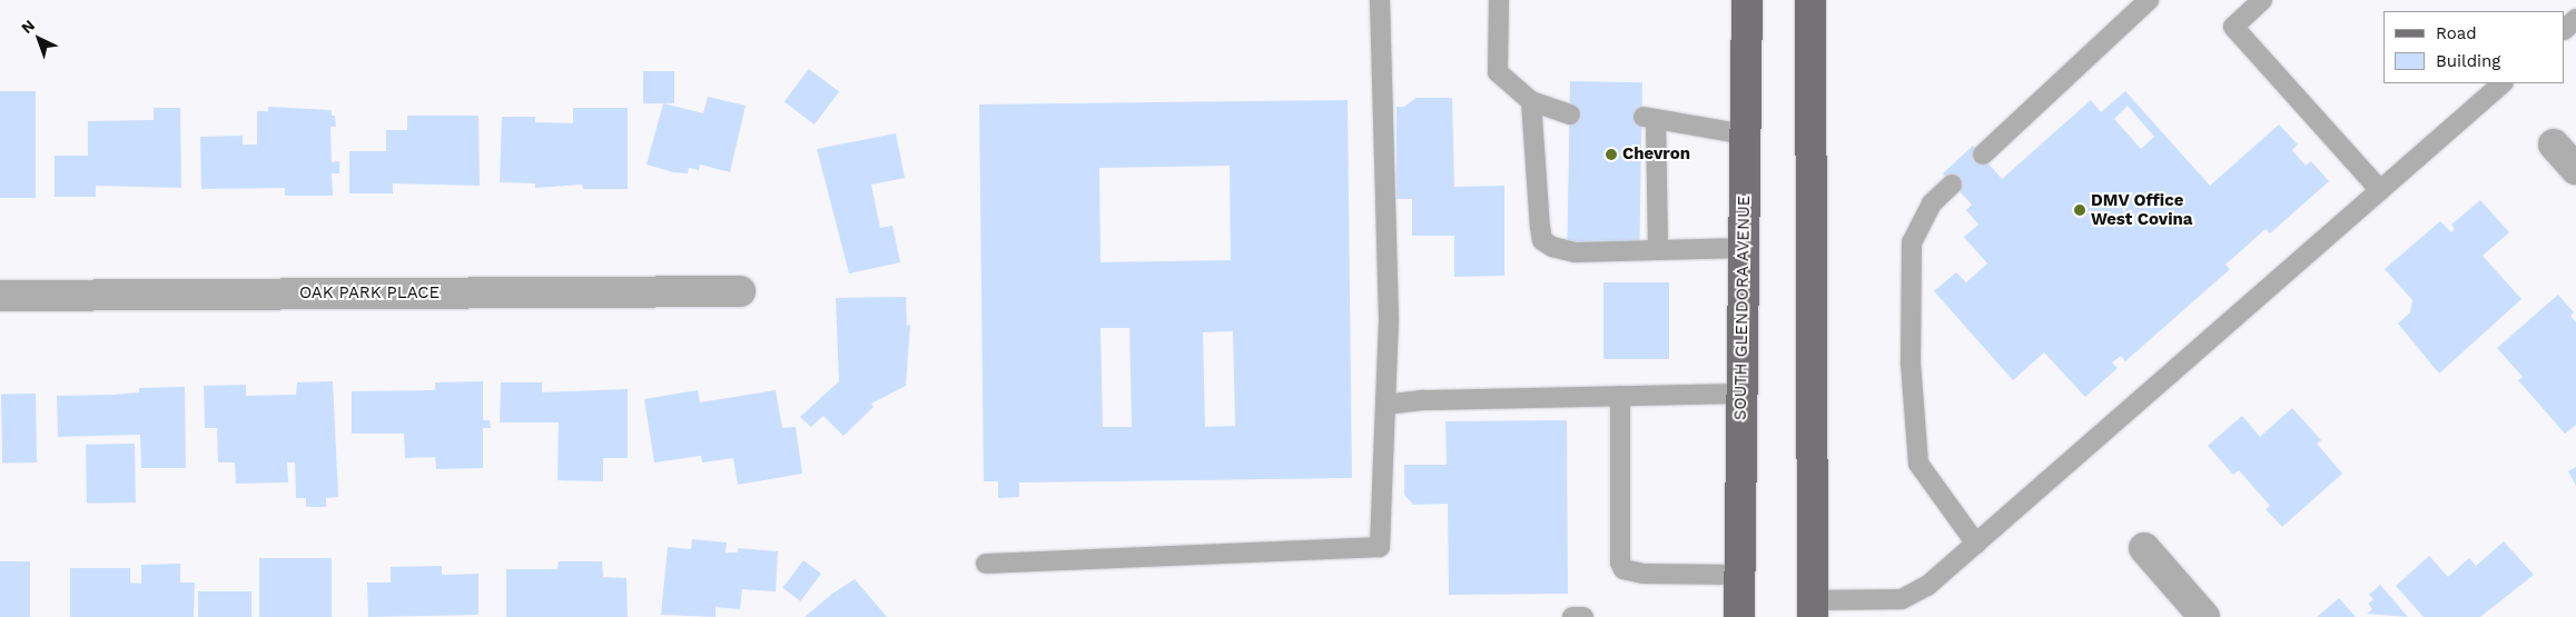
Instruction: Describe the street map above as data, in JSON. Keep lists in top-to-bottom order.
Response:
{
  "streets": {
    "main road": ["SOUTH GLENDORA AVENUE"],
    "street": ["OAK PARK PLACE"]
  },
  "places": ["Chevron", "DMV Office West Covina"],
  "legend": ["Road", "Building"],
  "north": "top left"
}
